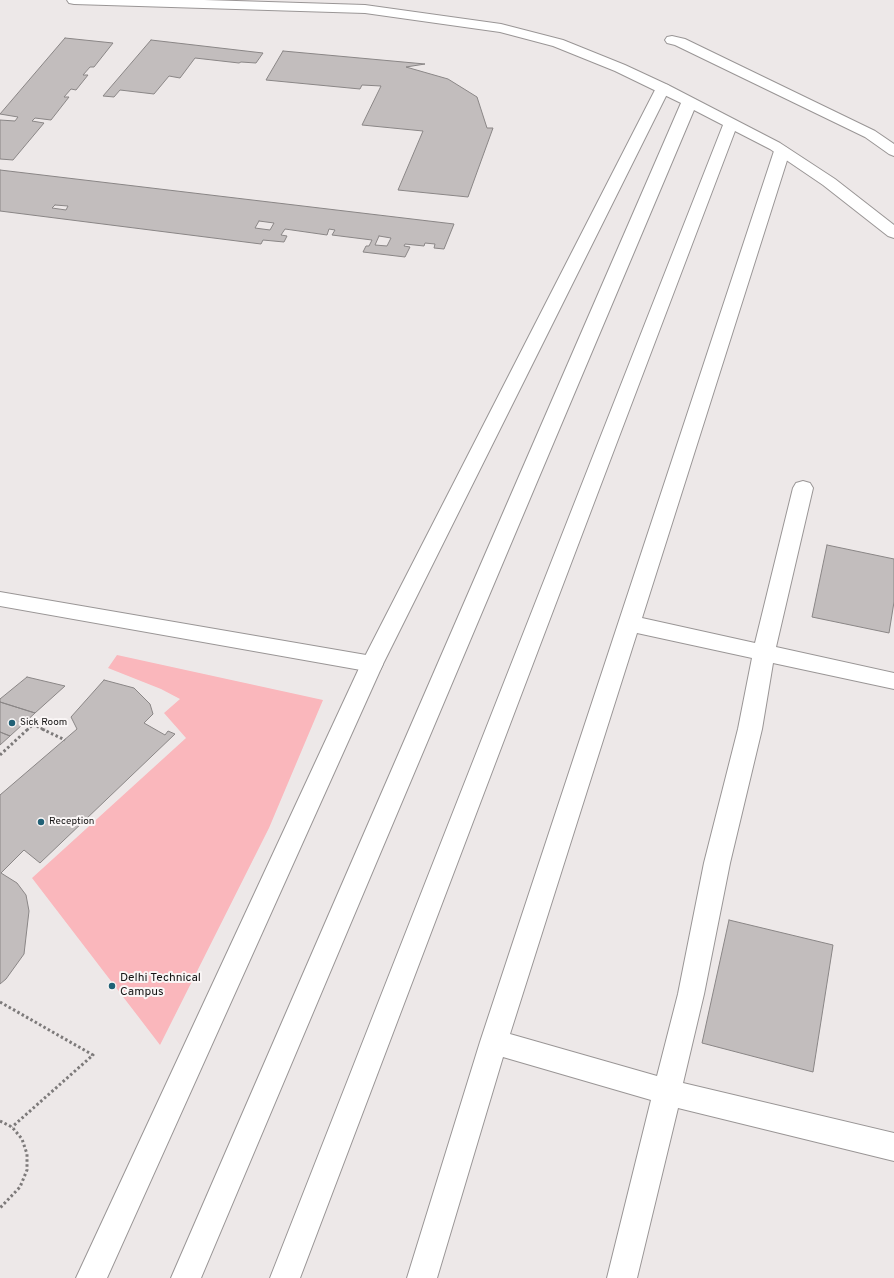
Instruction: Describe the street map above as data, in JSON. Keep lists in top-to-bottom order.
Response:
{
  "places": ["Sick Room", "Reception", "Delhi Technical Campus"]
}
